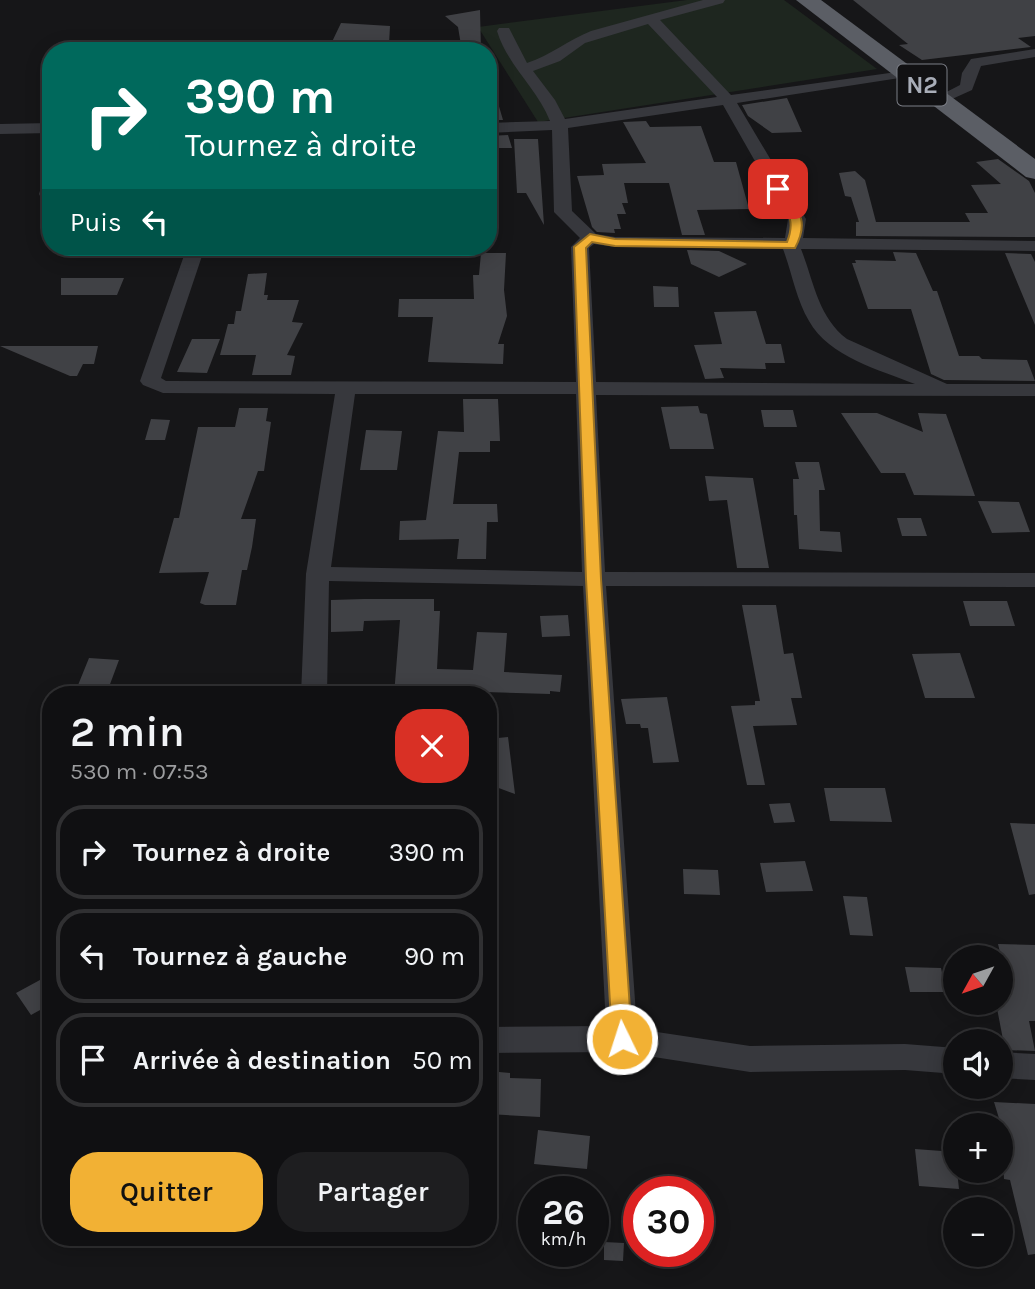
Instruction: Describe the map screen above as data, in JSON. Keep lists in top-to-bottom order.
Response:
{
  "streets": {
    "highway": ["N2"]
  },
  "north": "bottom left",
  "page": {
    "turn": ["390 m", "Tournez à droite"],
    "then": "Puis",
    "heading": ["2 min", "530 m · 07:53"],
    "list": [
      {
        "name": "Tournez à droite",
        "value": "390 m"
      },
      {
        "name": "Tournez à gauche",
        "value": "90 m"
      },
      {
        "name": "Arrivée à destination",
        "value": "50 m"
      }
    ],
    "map_buttons": ["+", "−"],
    "buttons": ["Quitter", "Partager"],
    "speed": "26 km/h",
    "limit": "30"
  }
}
